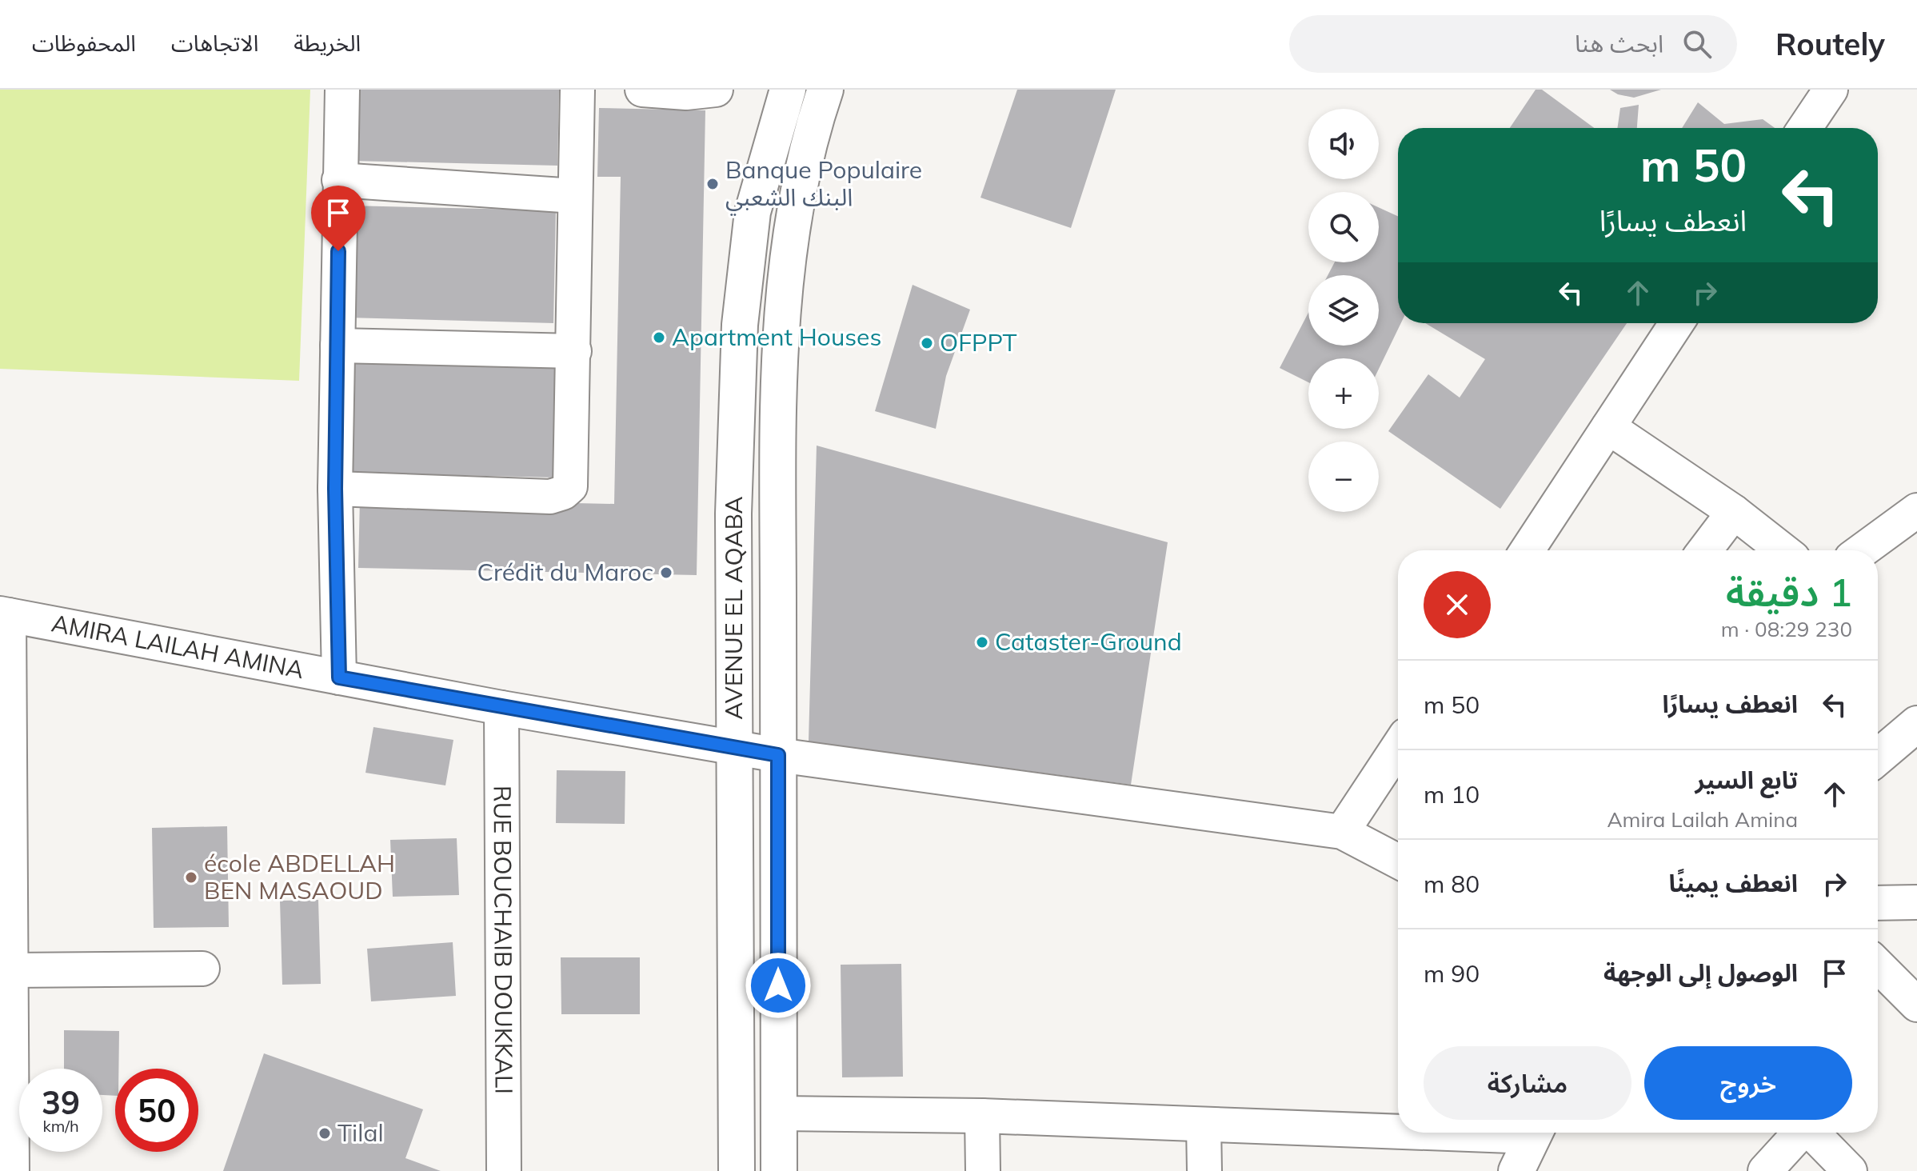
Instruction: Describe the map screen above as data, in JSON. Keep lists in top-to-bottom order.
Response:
{
  "streets": {
    "main road": ["AVENUE EL AQABA"],
    "street": ["AMIRA LAILAH AMINA", "RUE BOUCHAIB DOUKKALI"]
  },
  "crossings": [
    ["AVENUE EL AQABA", "AMIRA LAILAH AMINA"],
    ["AMIRA LAILAH AMINA", "RUE BOUCHAIB DOUKKALI"]
  ],
  "places": [
    "Banque Populaire البنك الشعبي",
    "Apartment Houses",
    "OFPPT",
    "Crédit du Maroc",
    "Cataster-Ground",
    "école ABDELLAH BEN MASAOUD",
    "Tilal"
  ],
  "page": {
    "header": "Routely",
    "search": "ابحث هنا",
    "nav": ["الخريطة", "الاتجاهات", "المحفوظات"],
    "map_buttons": ["+", "−"],
    "turn": ["50 m", "انعطف يسارًا"],
    "heading": ["1 دقيقة", "230 m · 08:29"],
    "list": [
      {
        "name": "انعطف يسارًا",
        "value": "50 m"
      },
      {
        "name": "تابع السير",
        "note": "Amira Lailah Amina",
        "value": "10 m"
      },
      {
        "name": "انعطف يمينًا",
        "value": "80 m"
      },
      {
        "name": "الوصول إلى الوجهة",
        "value": "90 m"
      }
    ],
    "buttons": ["خروج", "مشاركة"],
    "speed": "39 km/h",
    "limit": "50"
  }
}
